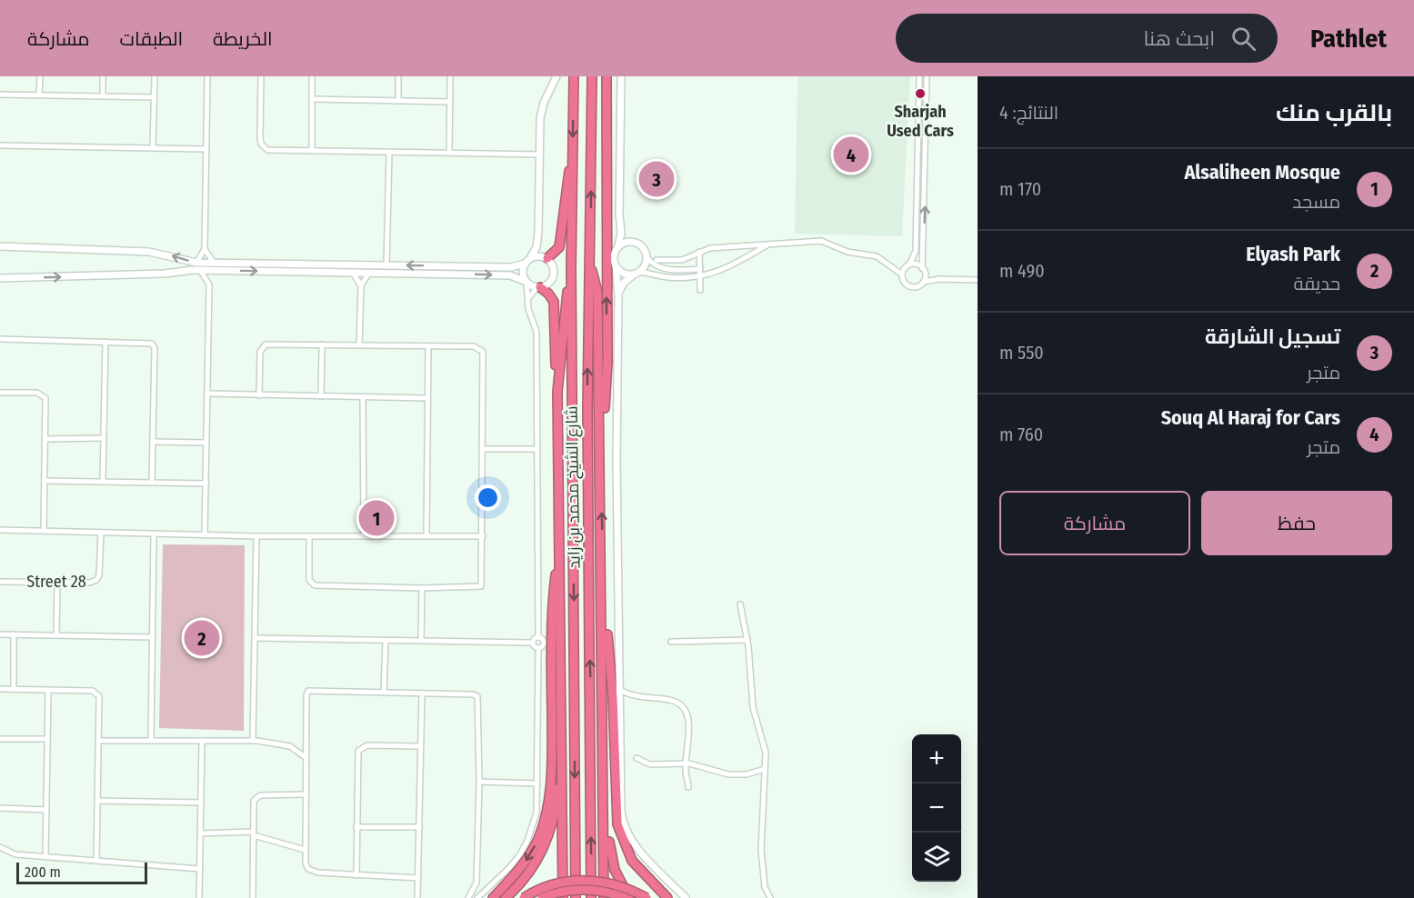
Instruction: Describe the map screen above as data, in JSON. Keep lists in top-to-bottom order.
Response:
{
  "streets": {
    "highway": ["شارع الشيخ محمد بن زايد"],
    "street": ["Street 28"]
  },
  "places": ["Sharjah Used Cars"],
  "scale_bar": "200 m",
  "page": {
    "header": "Pathlet",
    "search": "ابحث هنا",
    "nav": ["الخريطة", "الطبقات", "مشاركة"],
    "heading": ["بالقرب منك", "النتائج: 4"],
    "pins": [
      "4",
      "3",
      "1",
      "2"
    ],
    "list": [
      {
        "mark": "1",
        "name": "Alsaliheen Mosque",
        "note": "مسجد",
        "value": "170 m"
      },
      {
        "mark": "2",
        "name": "Elyash Park",
        "note": "حديقة",
        "value": "490 m"
      },
      {
        "mark": "3",
        "name": "تسجيل الشارقة",
        "note": "متجر",
        "value": "550 m"
      },
      {
        "mark": "4",
        "name": "Souq Al Haraj for Cars",
        "note": "متجر",
        "value": "760 m"
      }
    ],
    "buttons": ["حفظ", "مشاركة"],
    "map_buttons": ["+", "−"],
    "scale": "200 m"
  }
}
